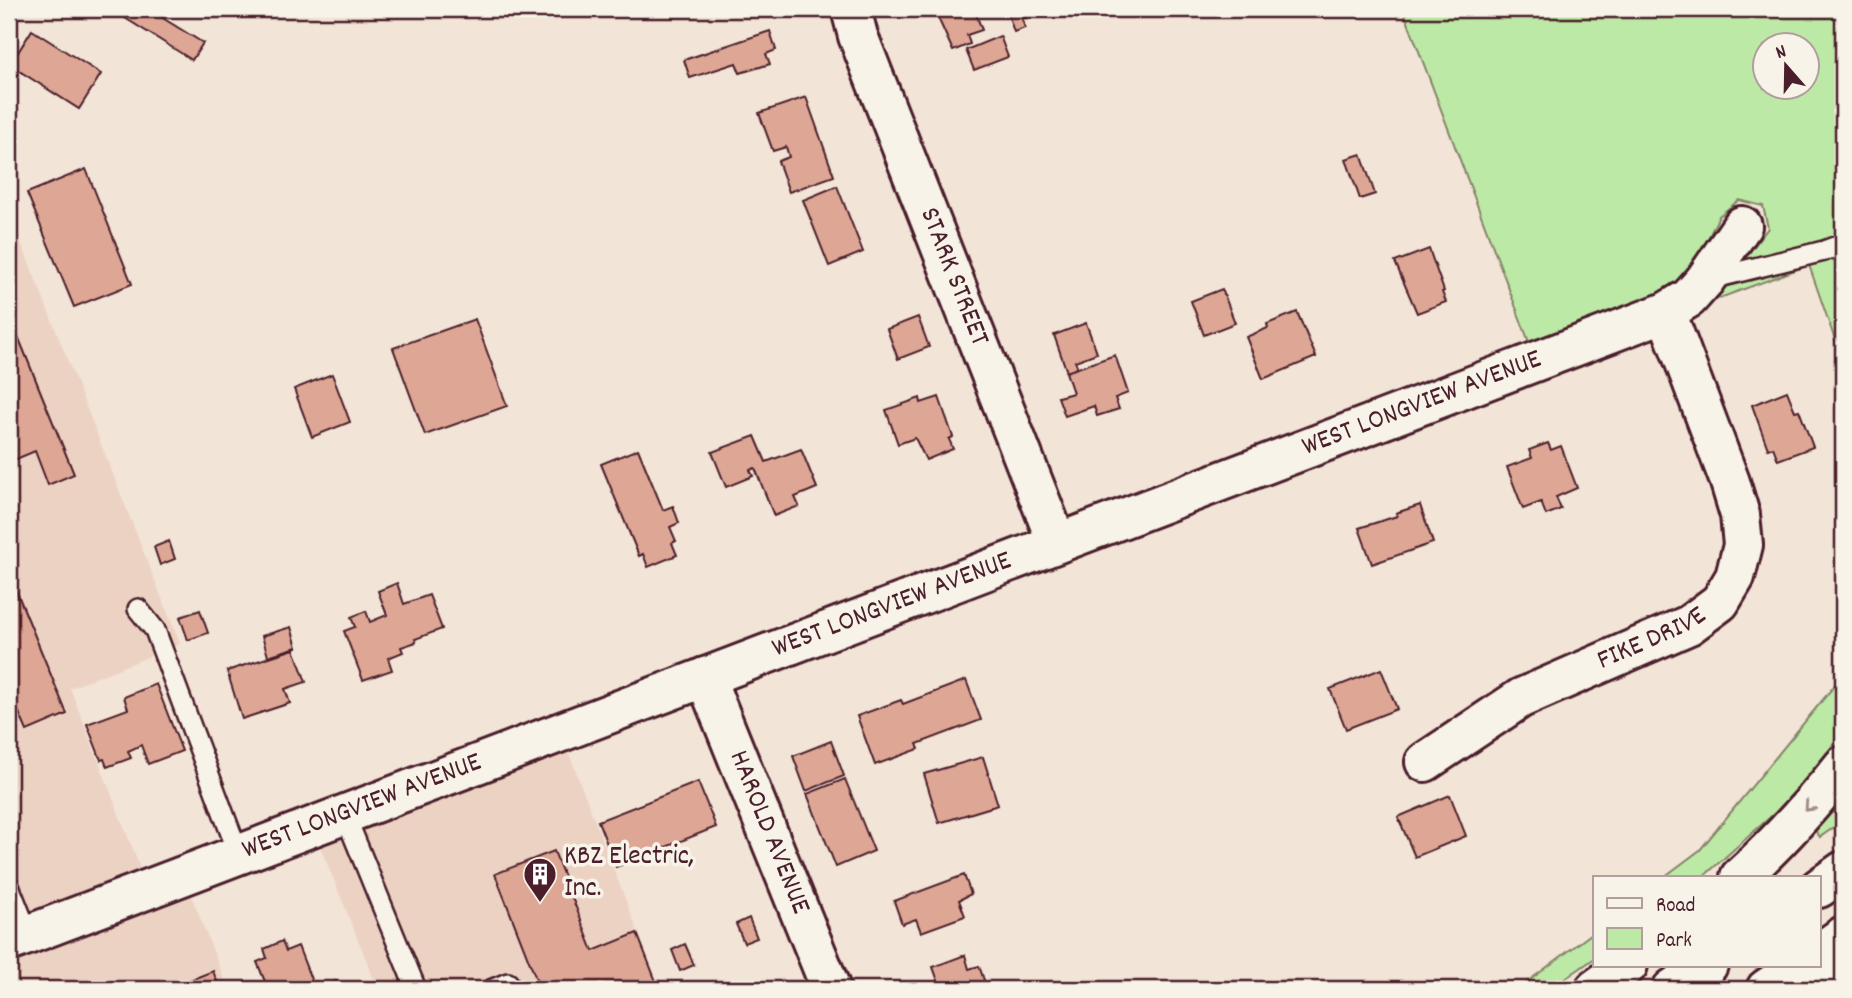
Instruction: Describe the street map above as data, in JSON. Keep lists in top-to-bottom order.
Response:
{
  "streets": {
    "main road": [
      "STARK STREET",
      "WEST LONGVIEW AVENUE",
      "FIKE DRIVE",
      "HAROLD AVENUE"
    ]
  },
  "crossings": [
    ["STARK STREET", "WEST LONGVIEW AVENUE"],
    ["WEST LONGVIEW AVENUE", "FIKE DRIVE"],
    ["WEST LONGVIEW AVENUE", "HAROLD AVENUE"]
  ],
  "places": {
    "building": ["KBZ Electric, Inc."]
  },
  "legend": ["Road", "Park"],
  "north": "top"
}
